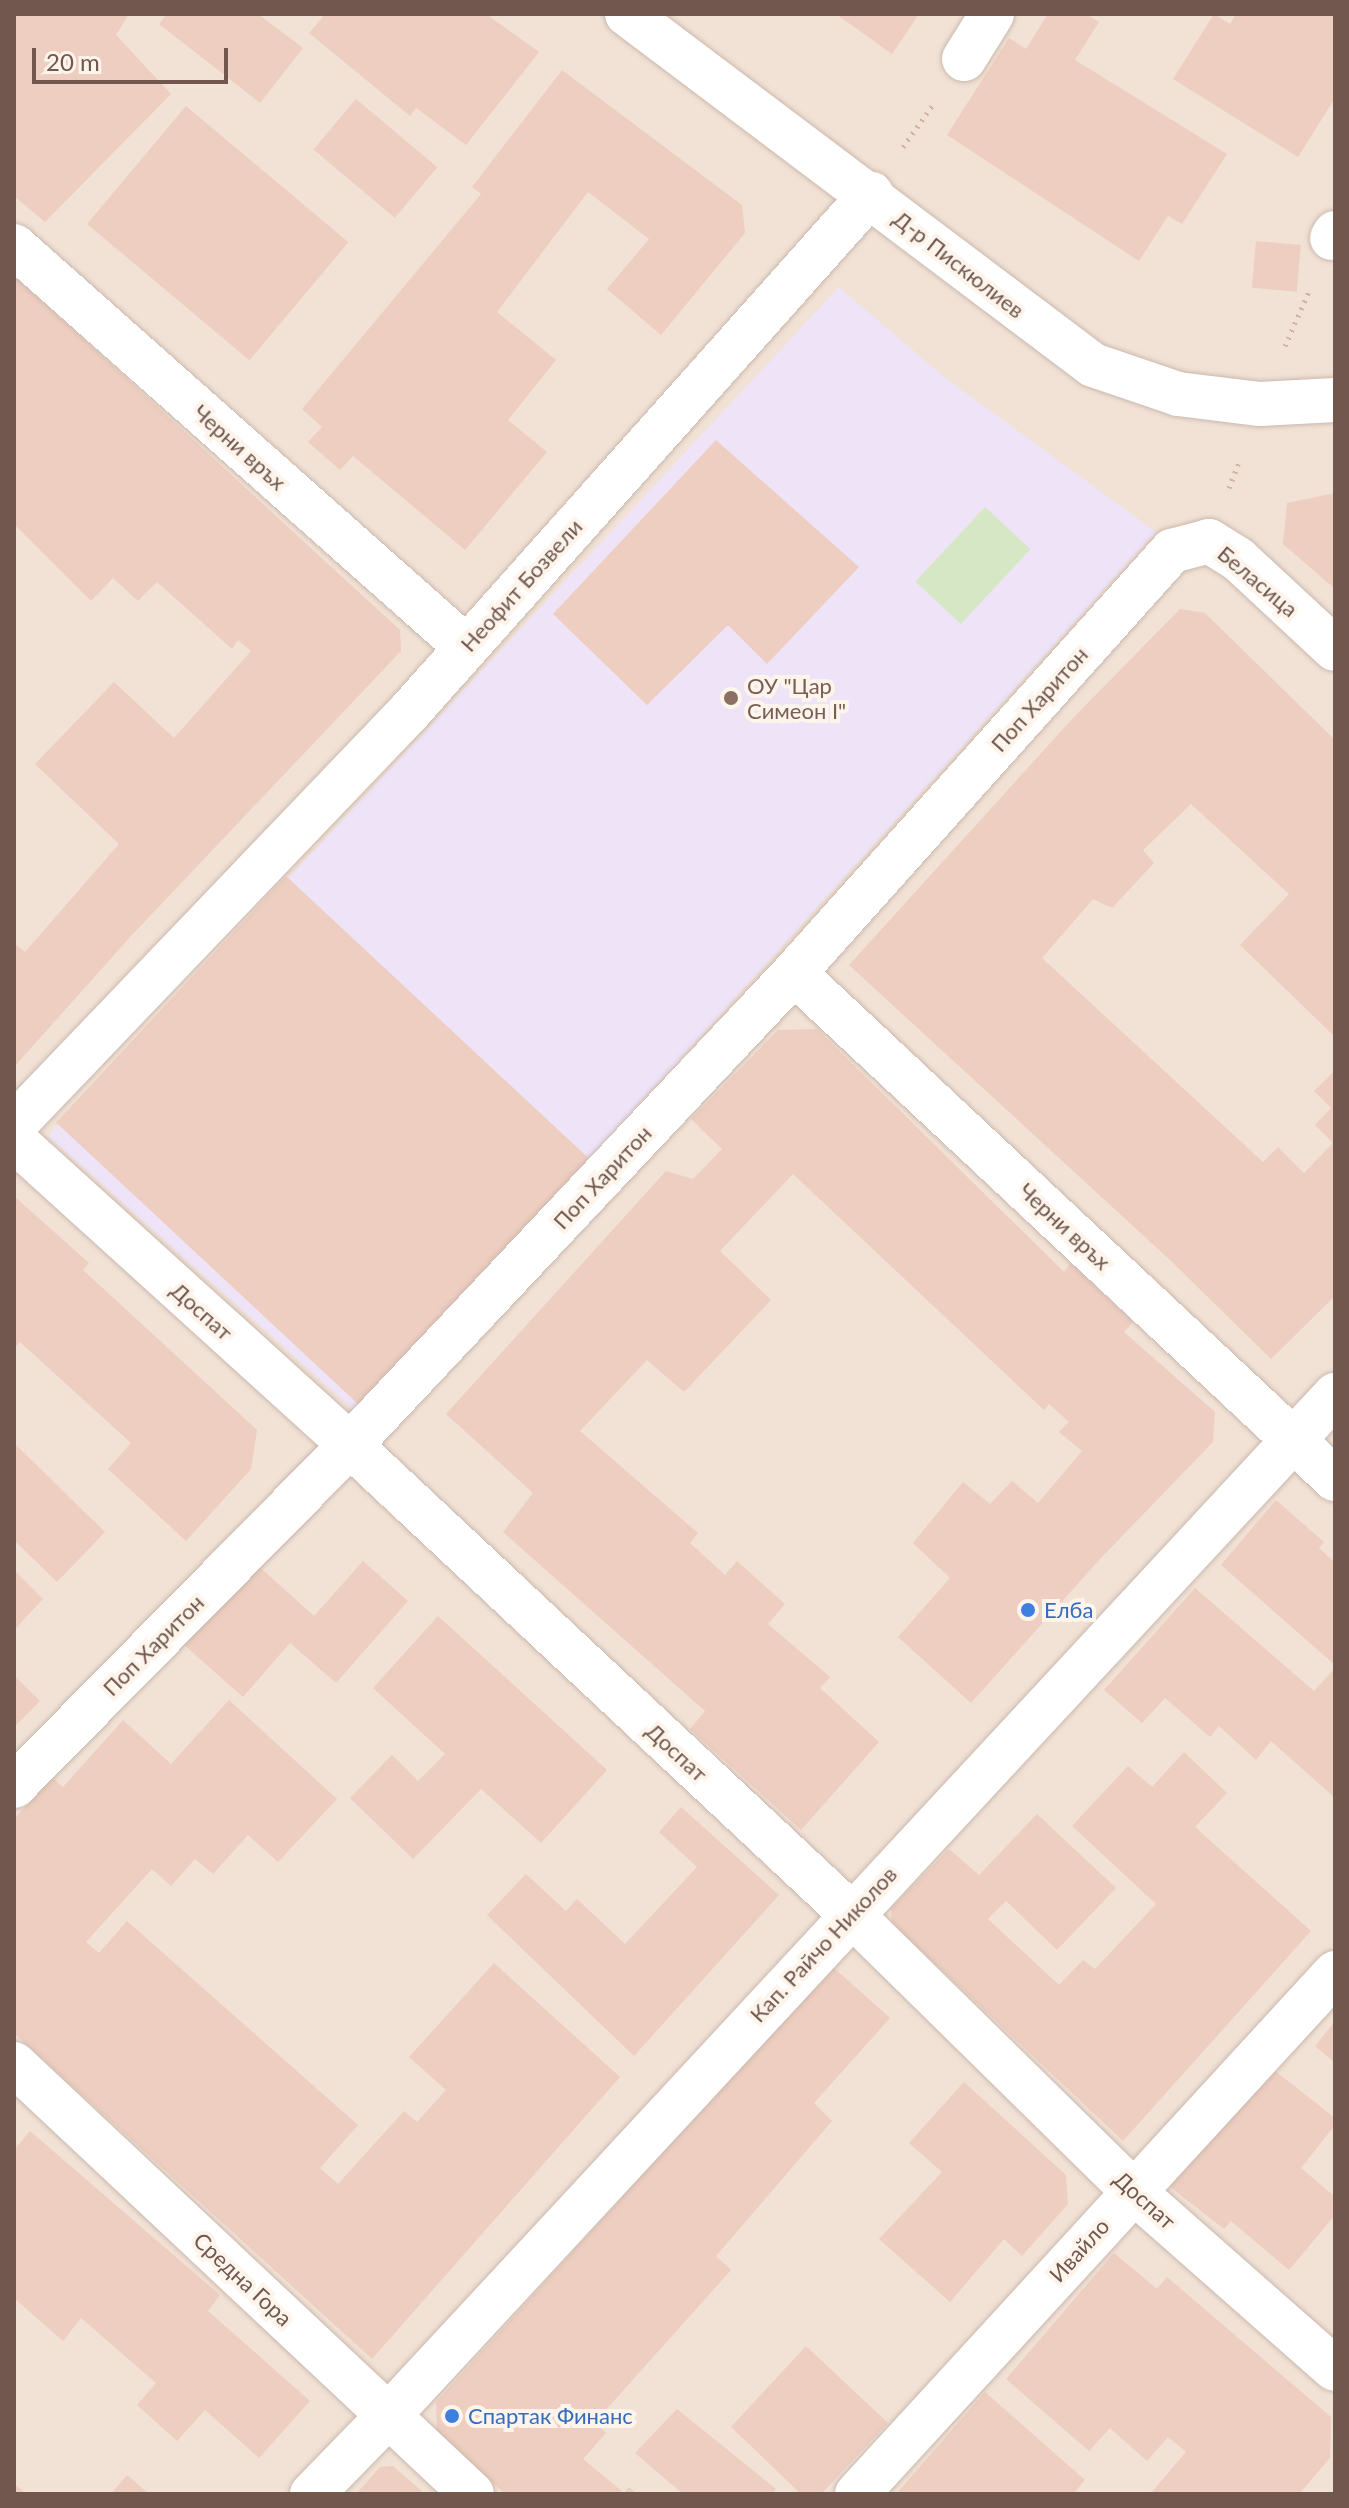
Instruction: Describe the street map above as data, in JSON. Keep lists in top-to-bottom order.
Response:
{
  "streets": {
    "street": [
      "Д-р Пискюлиев",
      "Черни връх",
      "Беласица",
      "Неофит Бозвели",
      "Поп Харитон",
      "Доспат",
      "Кап. Райчо Николов",
      "Ивайло",
      "Средна Гора"
    ]
  },
  "crossings": [
    ["Д-р Пискюлиев", "Неофит Бозвели"],
    ["Черни връх", "Неофит Бозвели"],
    ["Черни връх", "Поп Харитон"],
    ["Черни връх", "Кап. Райчо Николов"],
    ["Беласица", "Поп Харитон"],
    ["Поп Харитон", "Доспат"],
    ["Доспат", "Кап. Райчо Николов"],
    ["Доспат", "Ивайло"],
    ["Кап. Райчо Николов", "Средна Гора"]
  ],
  "places": ["ОУ \"Цар Симеон I\"", "Елба", "Спартак Финанс"],
  "scale_bar": "20 m"
}
